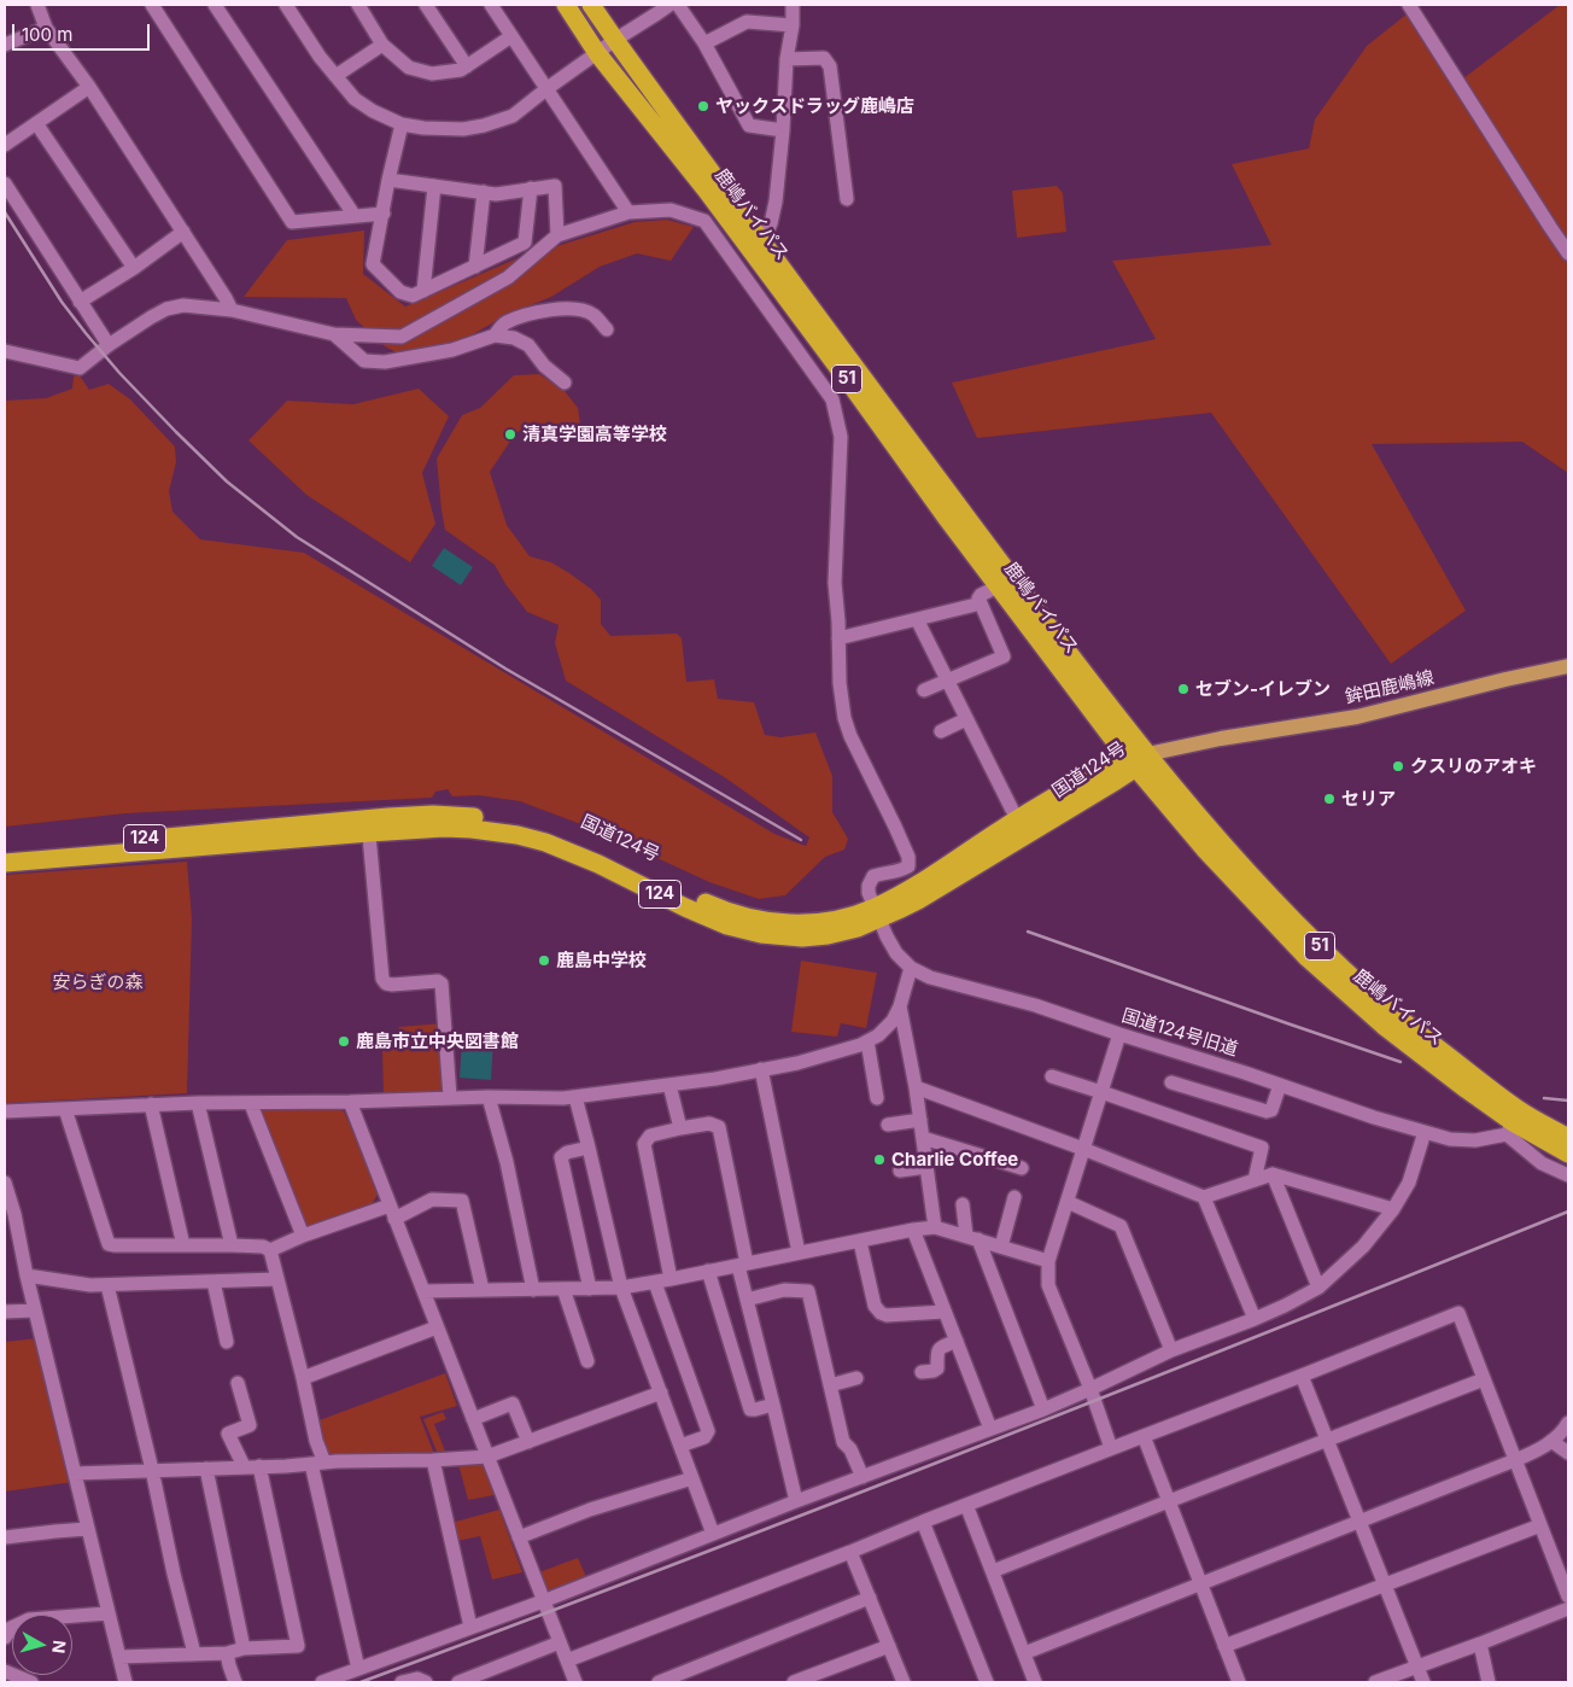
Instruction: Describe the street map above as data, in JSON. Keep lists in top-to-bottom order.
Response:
{
  "streets": {
    "highway": [
      "鹿嶋バイパス",
      "51",
      "国道124号",
      "124"
    ],
    "main road": ["鉾田鹿嶋線"],
    "street": ["国道124号旧道"]
  },
  "crossings": [
    ["鹿嶋バイパス", "鉾田鹿嶋線"],
    ["鹿嶋バイパス", "国道124号"],
    ["鹿嶋バイパス", "国道124号旧道"],
    ["鉾田鹿嶋線", "国道124号"],
    ["国道124号", "国道124号旧道"]
  ],
  "parks": ["安らぎの森"],
  "places": [
    "ヤックスドラッグ鹿嶋店",
    "清真学園高等学校",
    "セブン-イレブン",
    "クスリのアオキ",
    "セリア",
    "鹿島中学校",
    "鹿島市立中央図書館",
    "Charlie Coffee"
  ],
  "scale_bar": "100 m",
  "north": "right"
}
